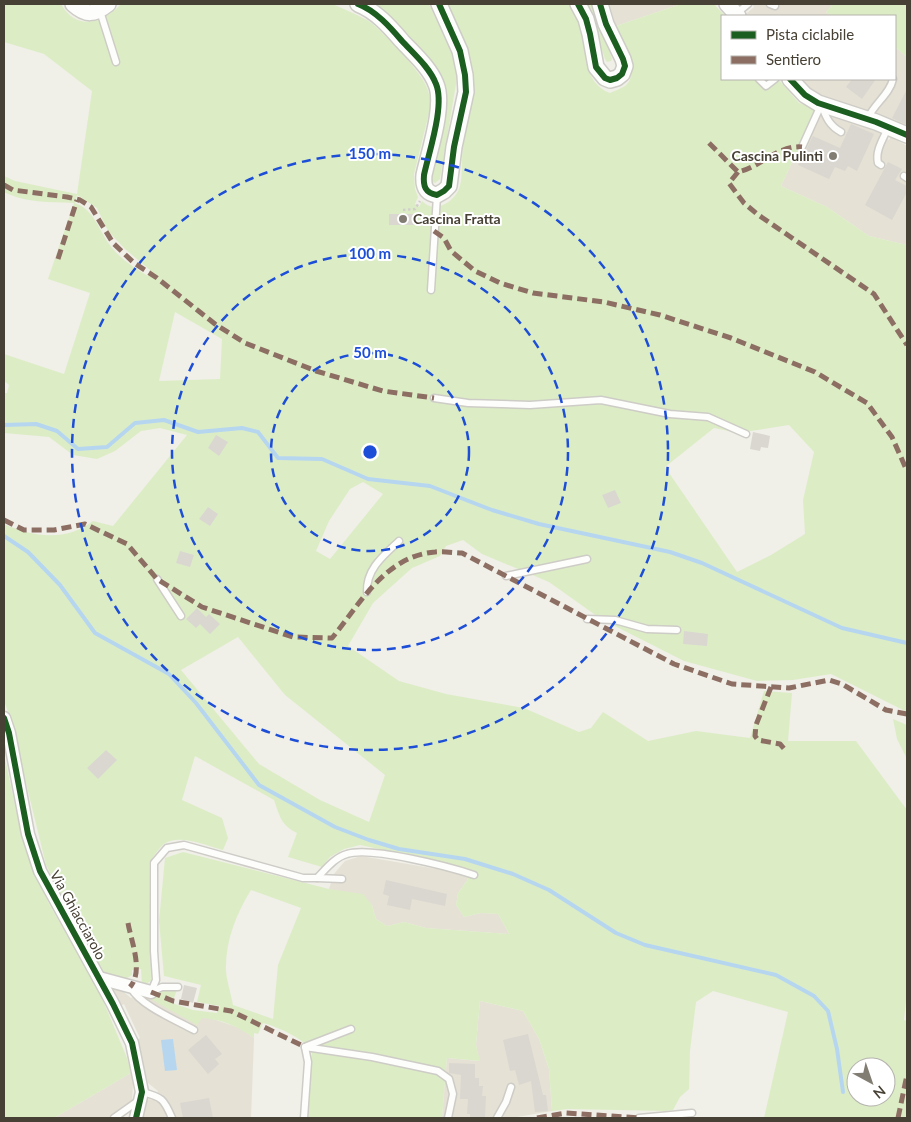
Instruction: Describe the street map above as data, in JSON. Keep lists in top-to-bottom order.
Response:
{
  "streets": {
    "street": ["Via Ghiacciarolo"]
  },
  "places": ["Cascina Pulintì", "Cascina Fratta"],
  "legend": ["Pista ciclabile", "Sentiero"],
  "north": "bottom right",
  "rings": ["150 m", "100 m", "50 m"]
}
